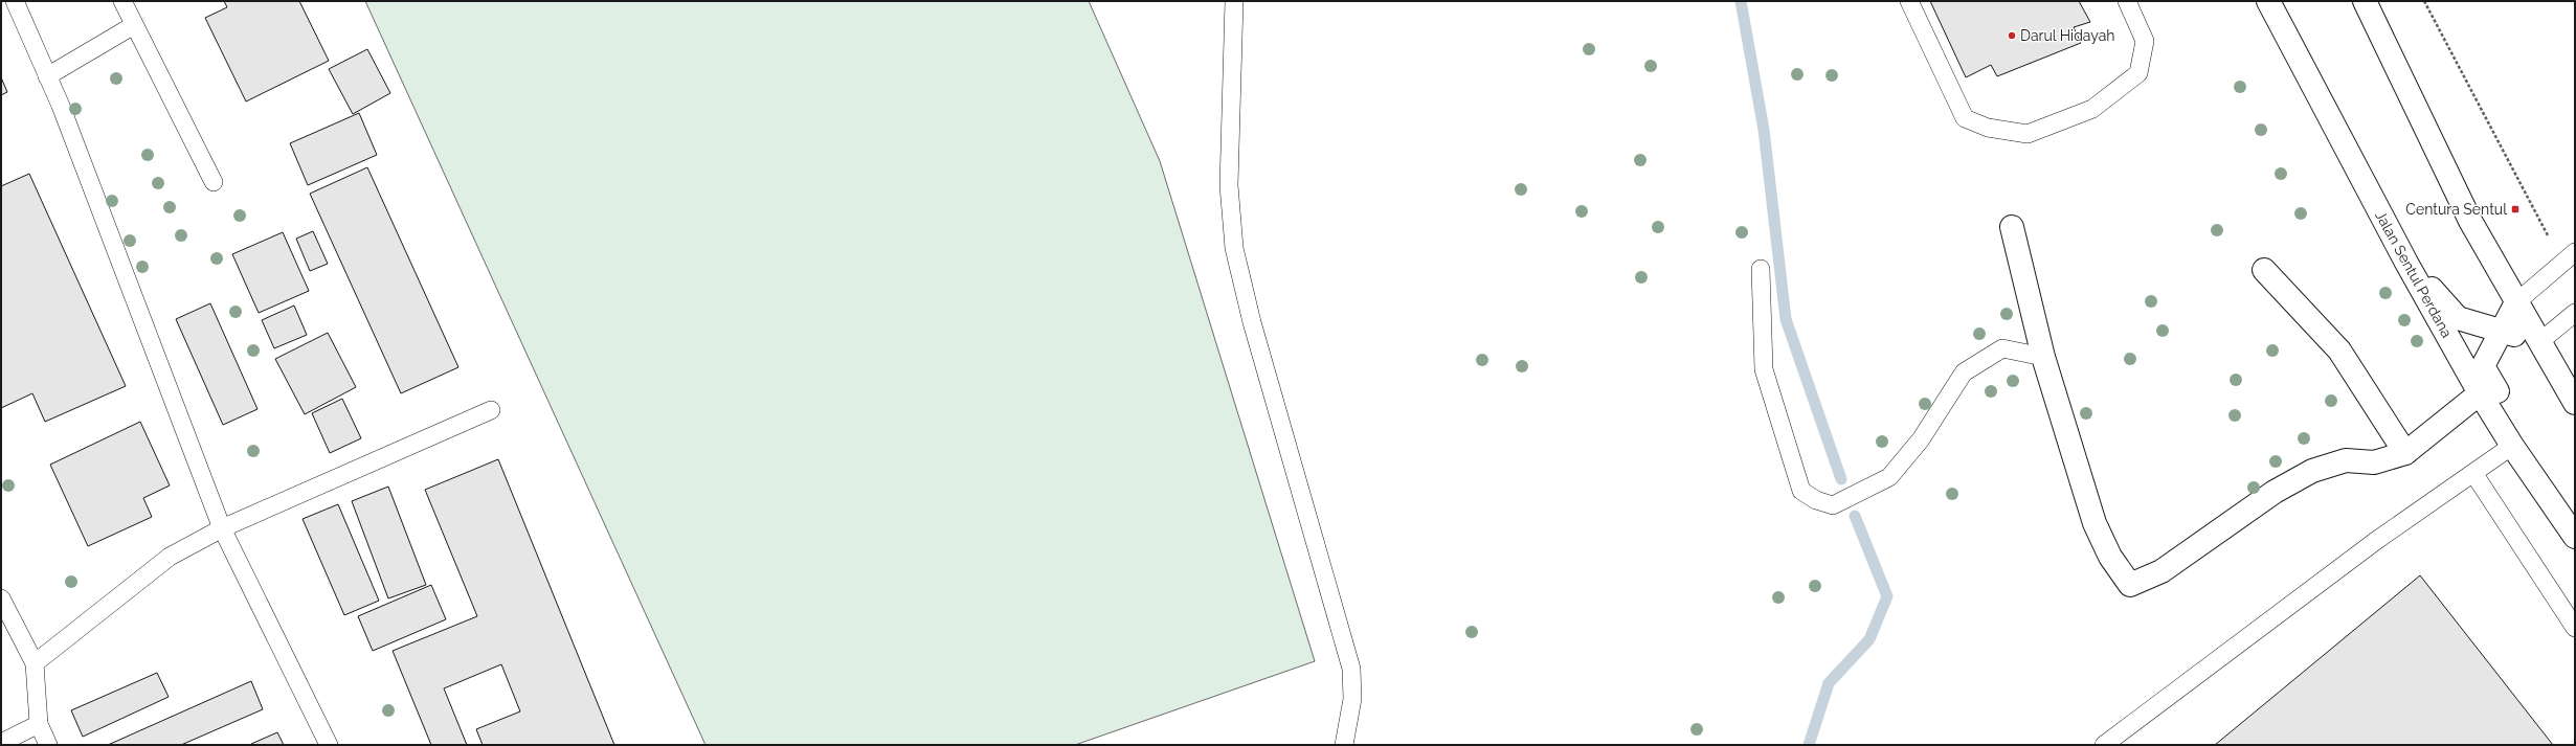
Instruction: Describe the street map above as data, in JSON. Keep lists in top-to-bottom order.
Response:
{
  "streets": {
    "main road": ["Jalan Sentul Perdana"]
  },
  "places": {
    "other": ["Darul Hidayah"],
    "transit": ["Centura Sentul"]
  }
}
